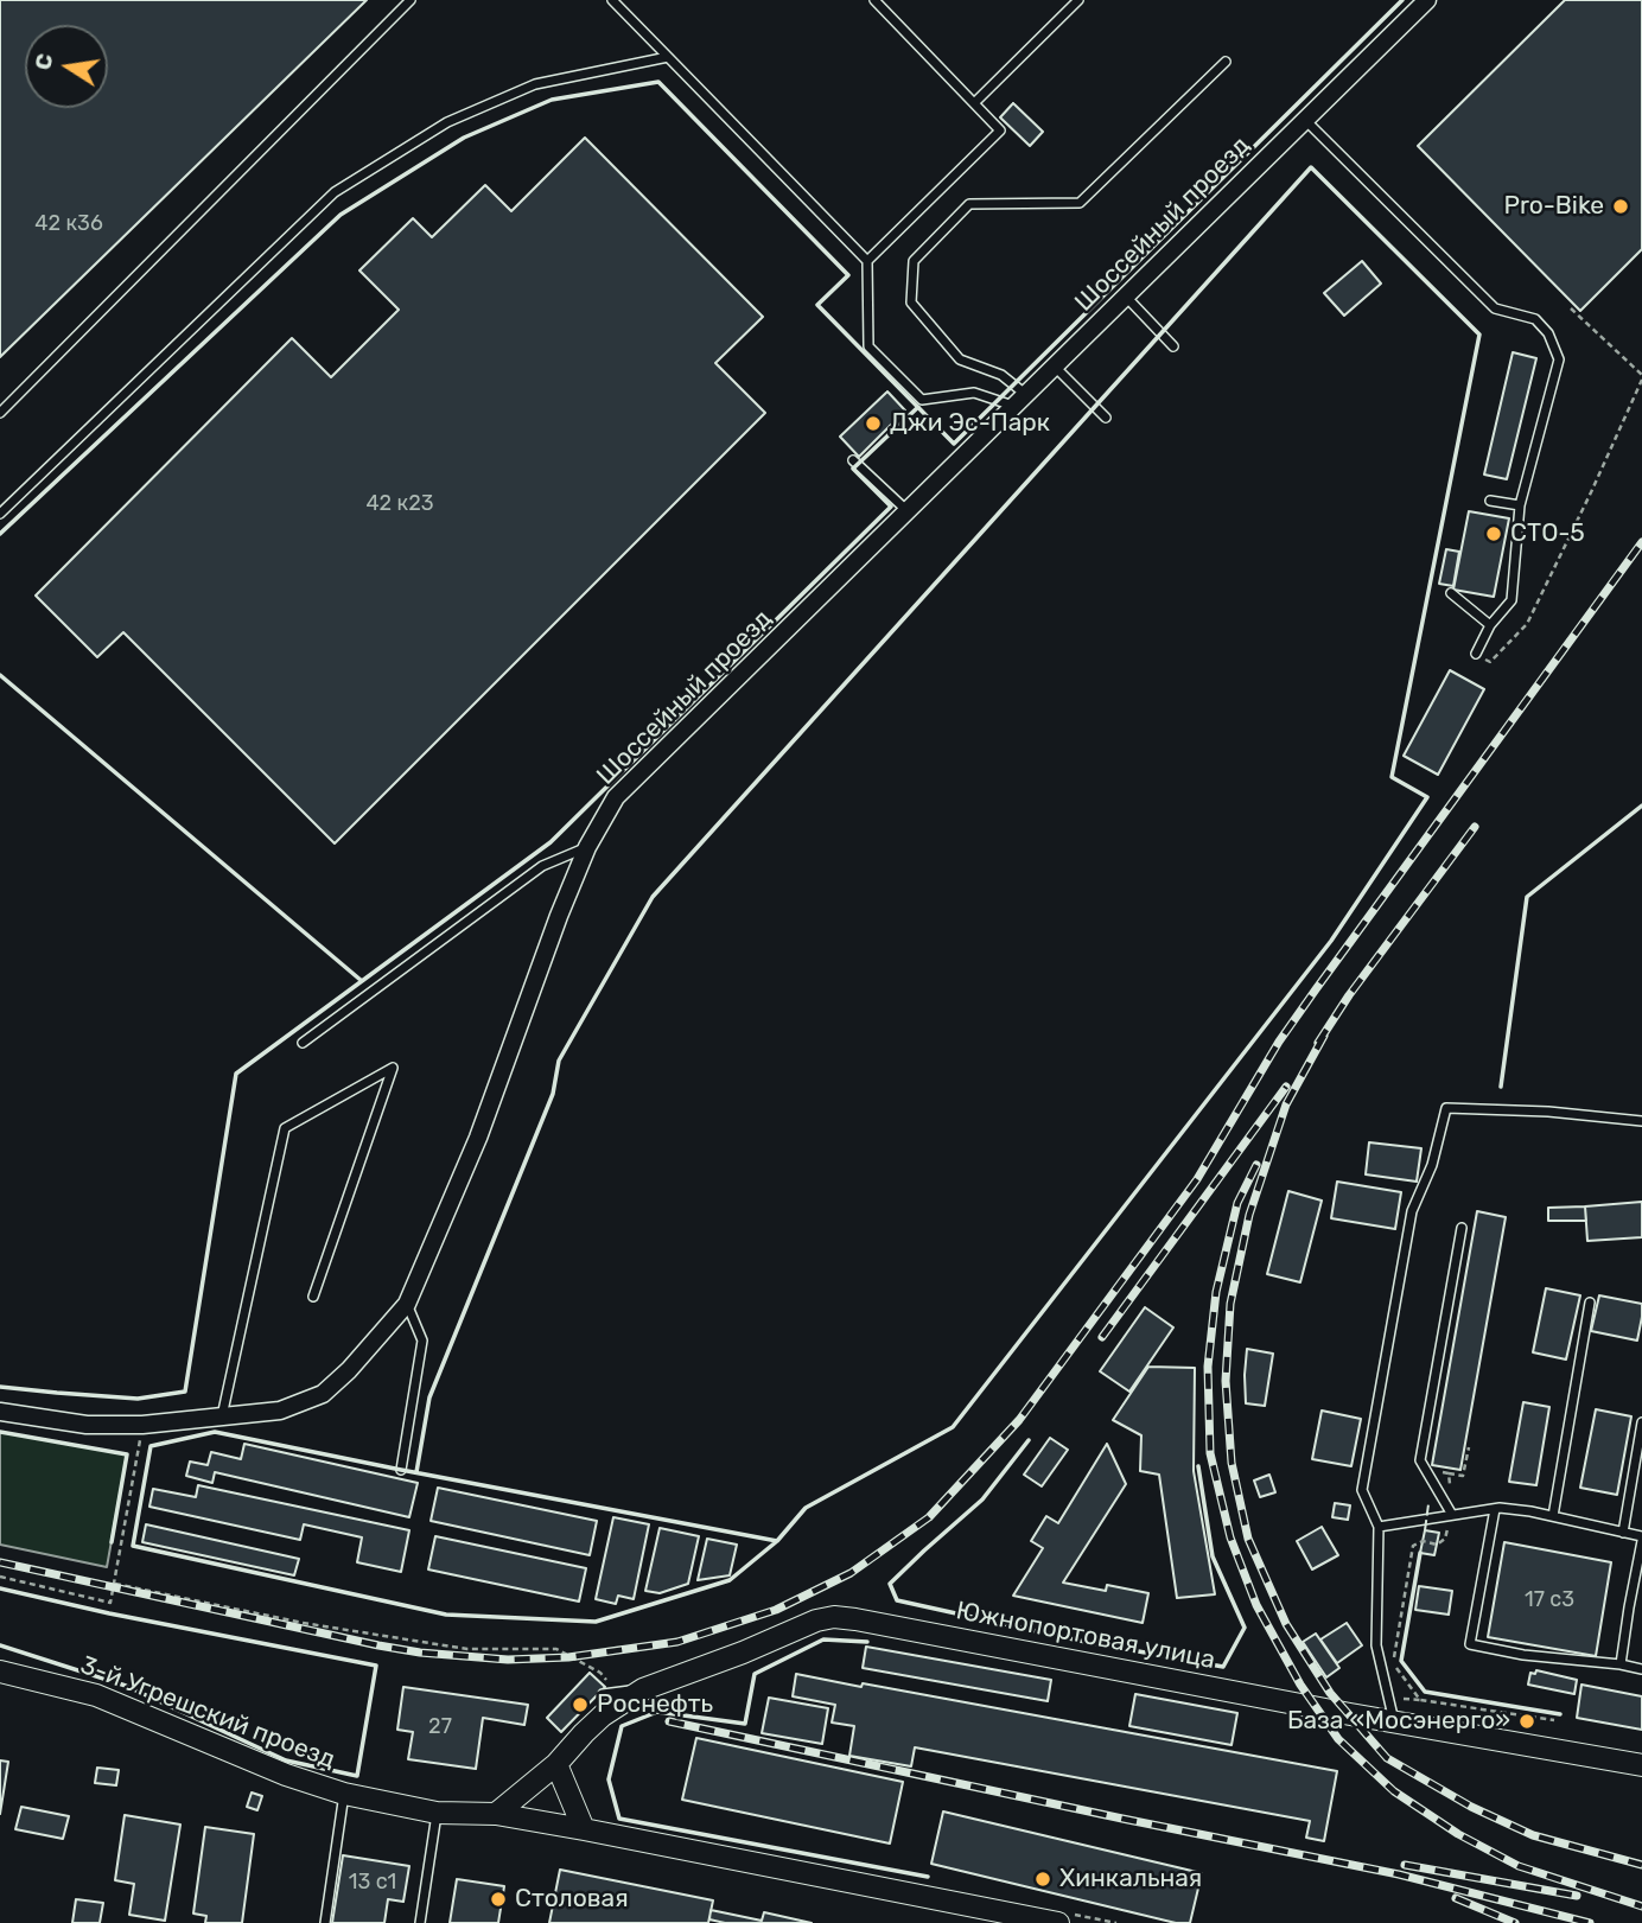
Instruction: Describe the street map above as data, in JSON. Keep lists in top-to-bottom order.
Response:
{
  "streets": {
    "street": ["Шоссейный проезд", "Южнопортовая улица", "3-й Угрешский проезд"]
  },
  "crossings": [
    ["Южнопортовая улица", "3-й Угрешский проезд"]
  ],
  "places": [
    "Pro-Bike",
    "Джи Эс-Парк",
    "СТО-5",
    "Роснефть",
    "База «Мосэнерго»",
    "Хинкальная",
    "Столовая"
  ],
  "house_numbers": [
    "42 к36",
    "42 к23",
    "17 с3",
    "27",
    "13 с1"
  ],
  "north": "left"
}
